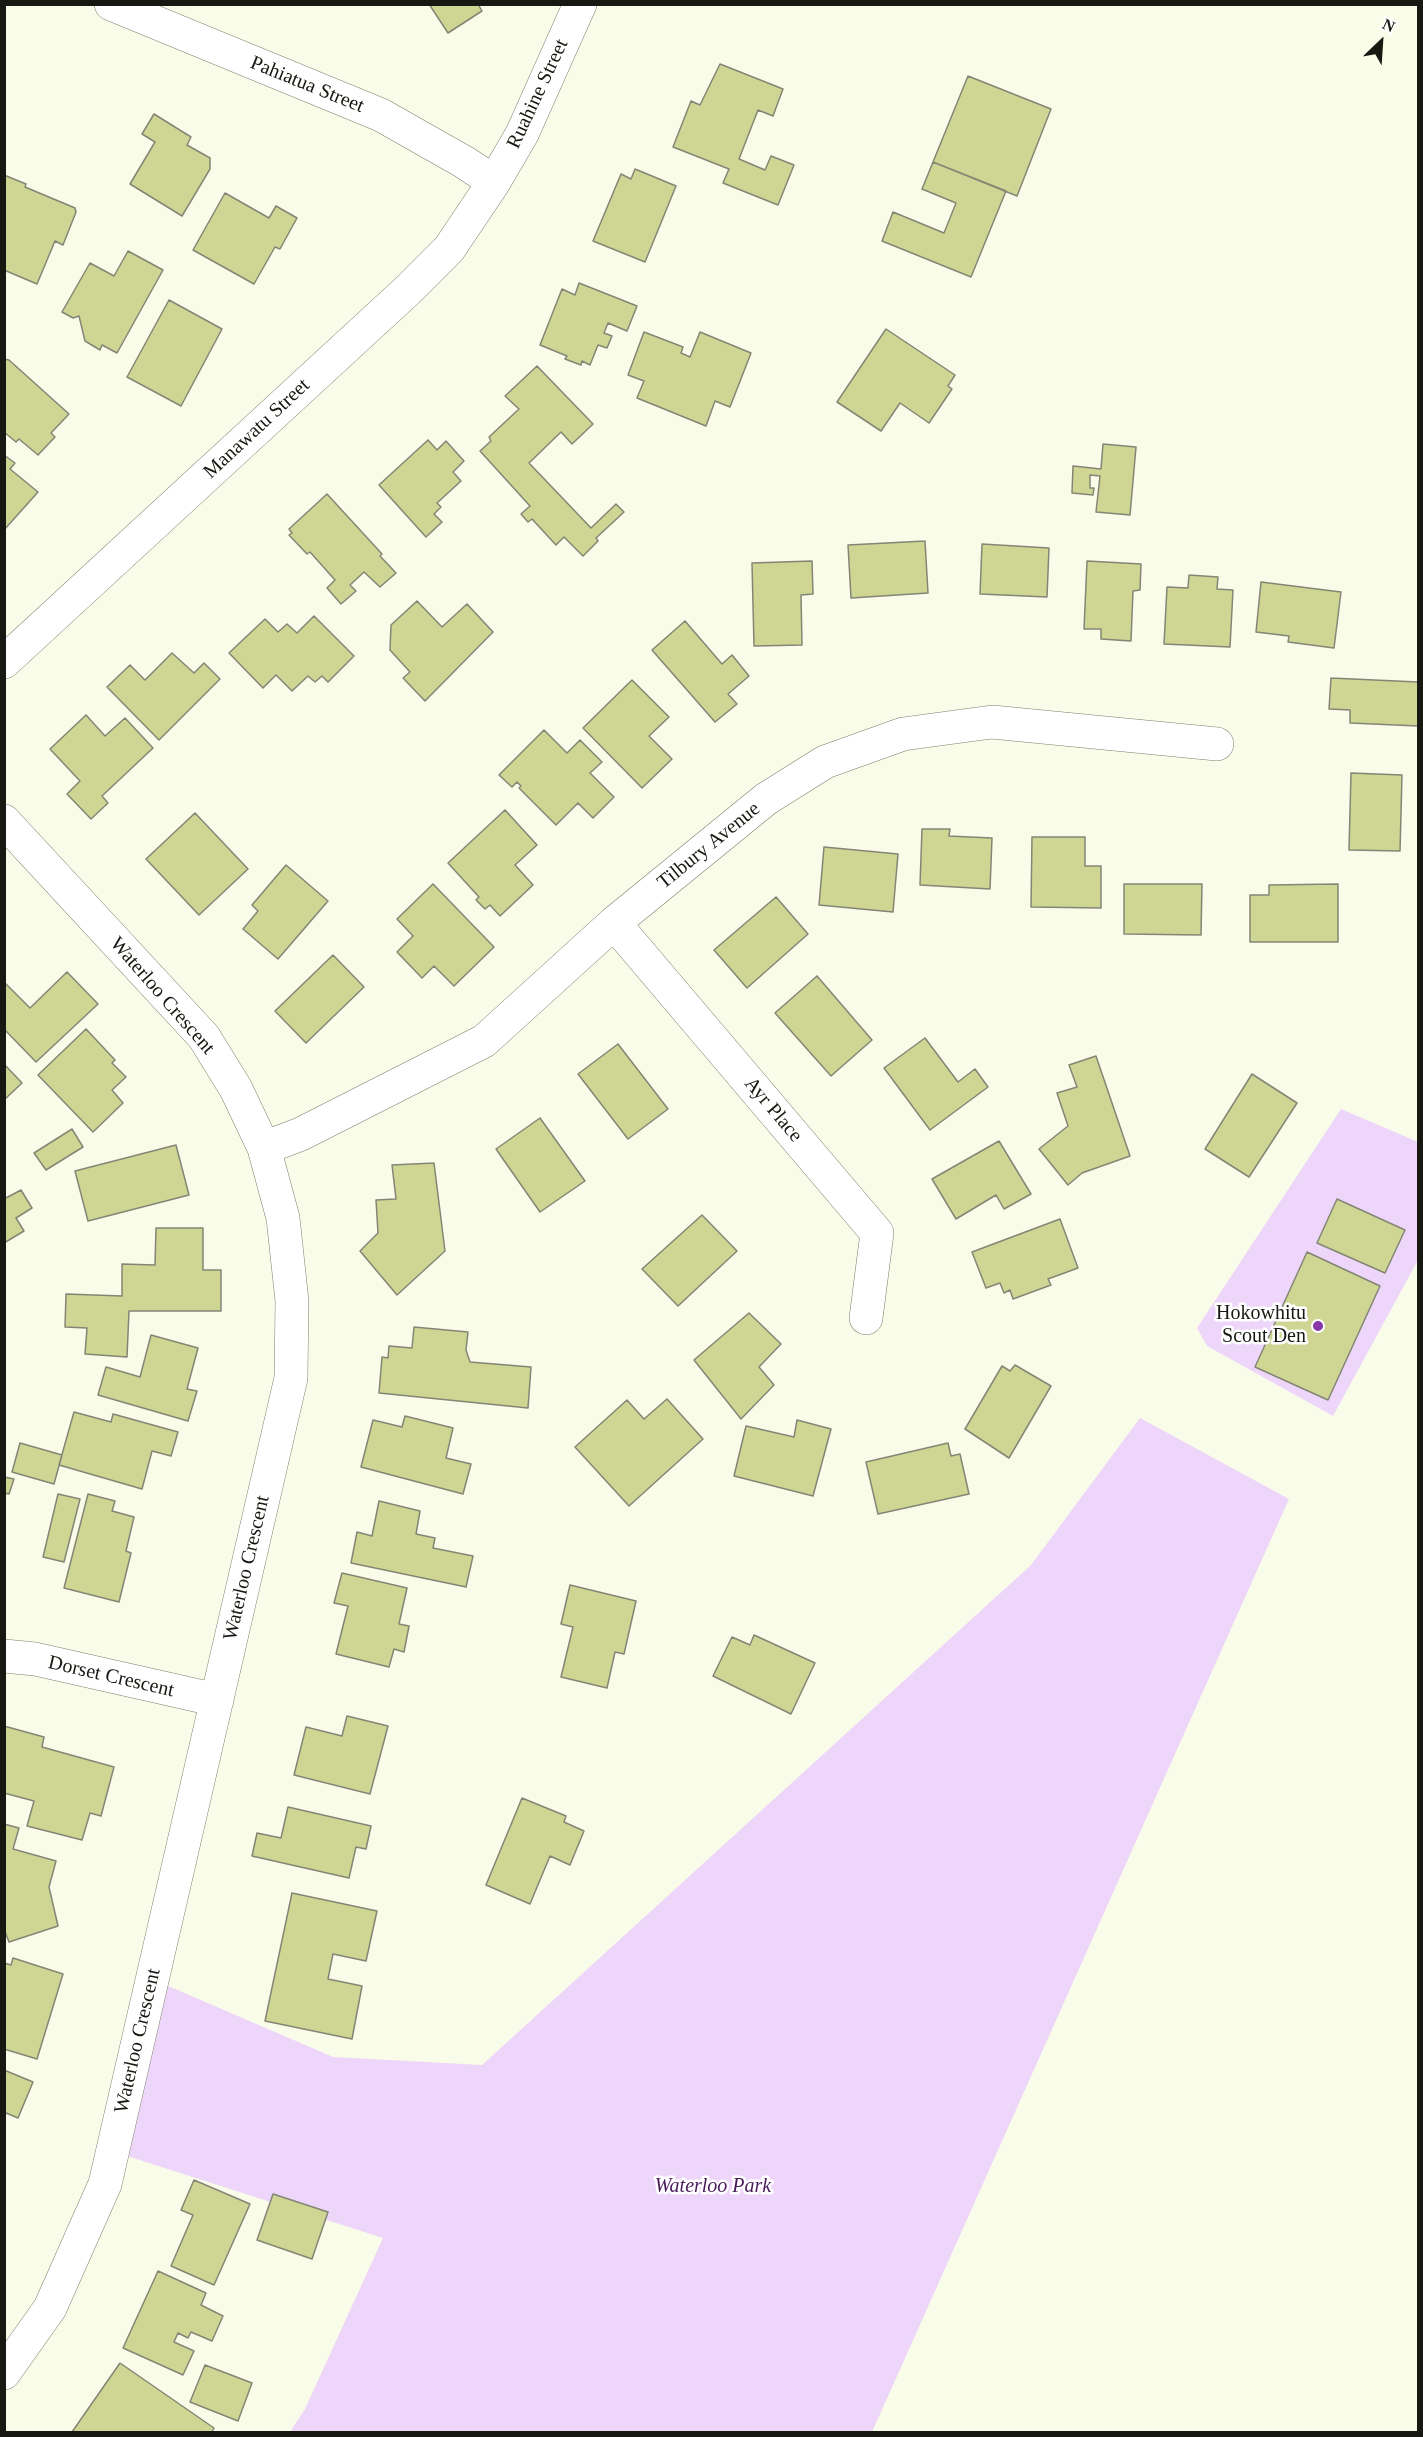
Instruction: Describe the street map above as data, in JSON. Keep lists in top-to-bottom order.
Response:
{
  "streets": {
    "street": [
      "Pahiatua Street",
      "Ruahine Street",
      "Manawatu Street",
      "Tilbury Avenue",
      "Waterloo Crescent",
      "Ayr Place",
      "Dorset Crescent"
    ]
  },
  "crossings": [
    ["Pahiatua Street", "Ruahine Street"],
    ["Pahiatua Street", "Manawatu Street"],
    ["Ruahine Street", "Manawatu Street"],
    ["Tilbury Avenue", "Waterloo Crescent"],
    ["Tilbury Avenue", "Ayr Place"],
    ["Waterloo Crescent", "Dorset Crescent"]
  ],
  "parks": ["Waterloo Park"],
  "places": ["Hokowhitu Scout Den"],
  "north": "top right"
}
